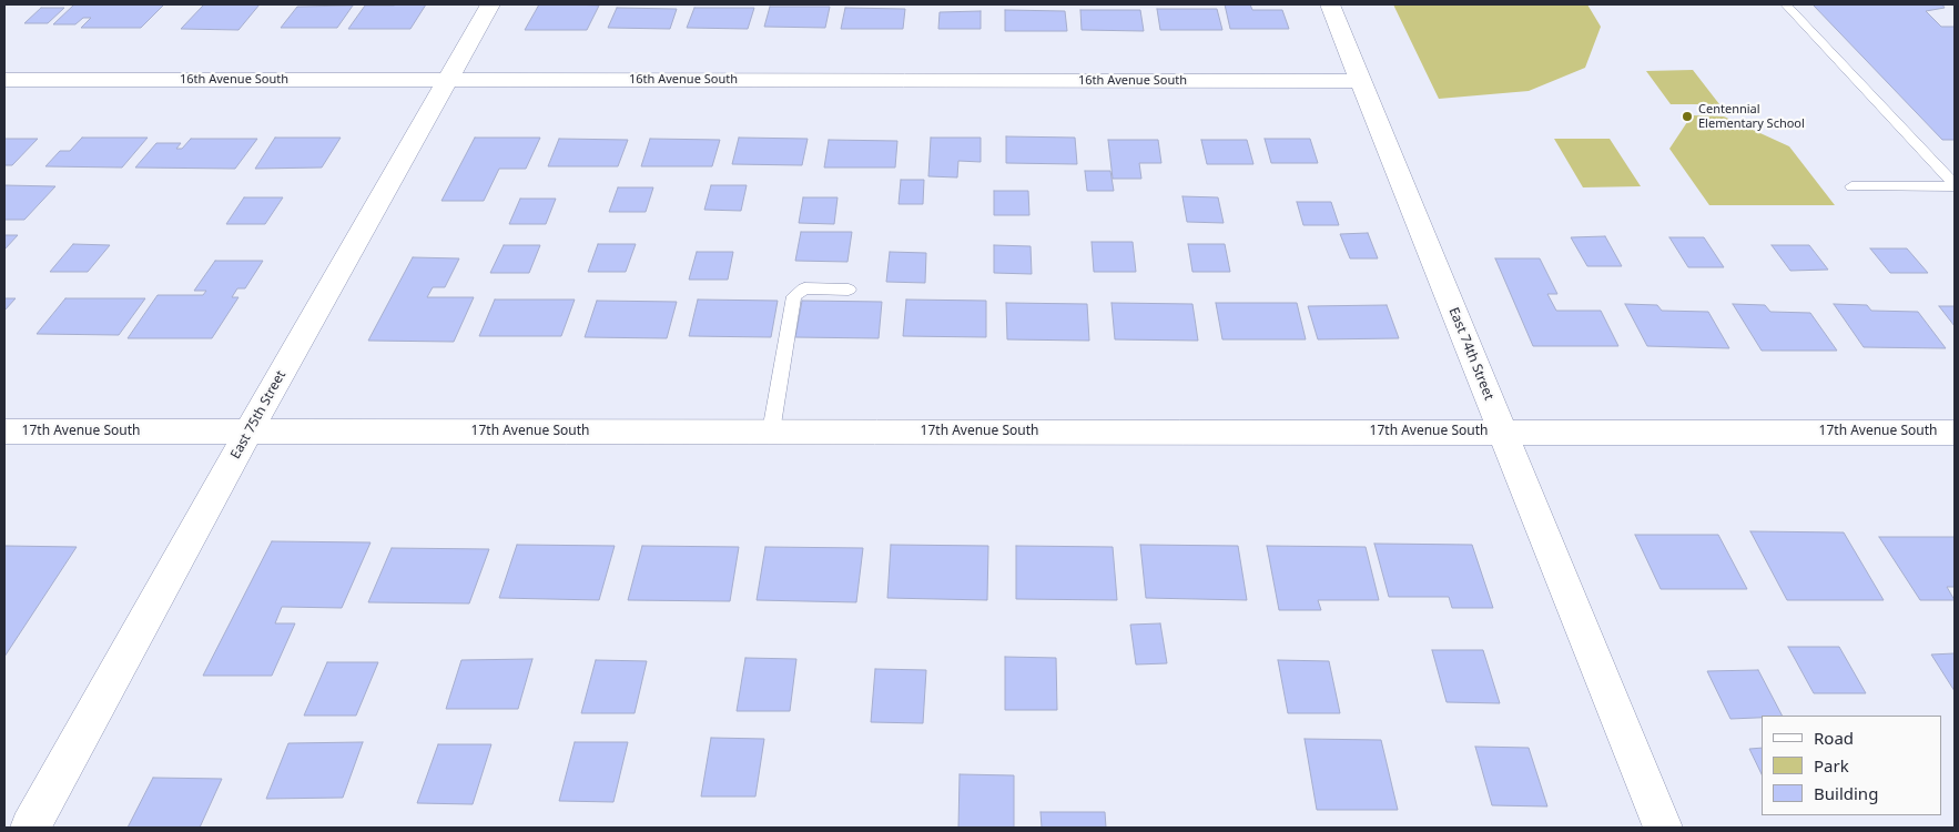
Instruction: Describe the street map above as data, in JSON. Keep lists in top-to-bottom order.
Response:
{
  "streets": {
    "street": [
      "16th Avenue South",
      "East 74th Street",
      "East 75th Street",
      "17th Avenue South"
    ]
  },
  "crossings": [
    ["16th Avenue South", "East 74th Street"],
    ["16th Avenue South", "East 75th Street"],
    ["East 74th Street", "17th Avenue South"],
    ["East 75th Street", "17th Avenue South"]
  ],
  "places": ["Centennial Elementary School"],
  "legend": ["Road", "Park", "Building"]
}
